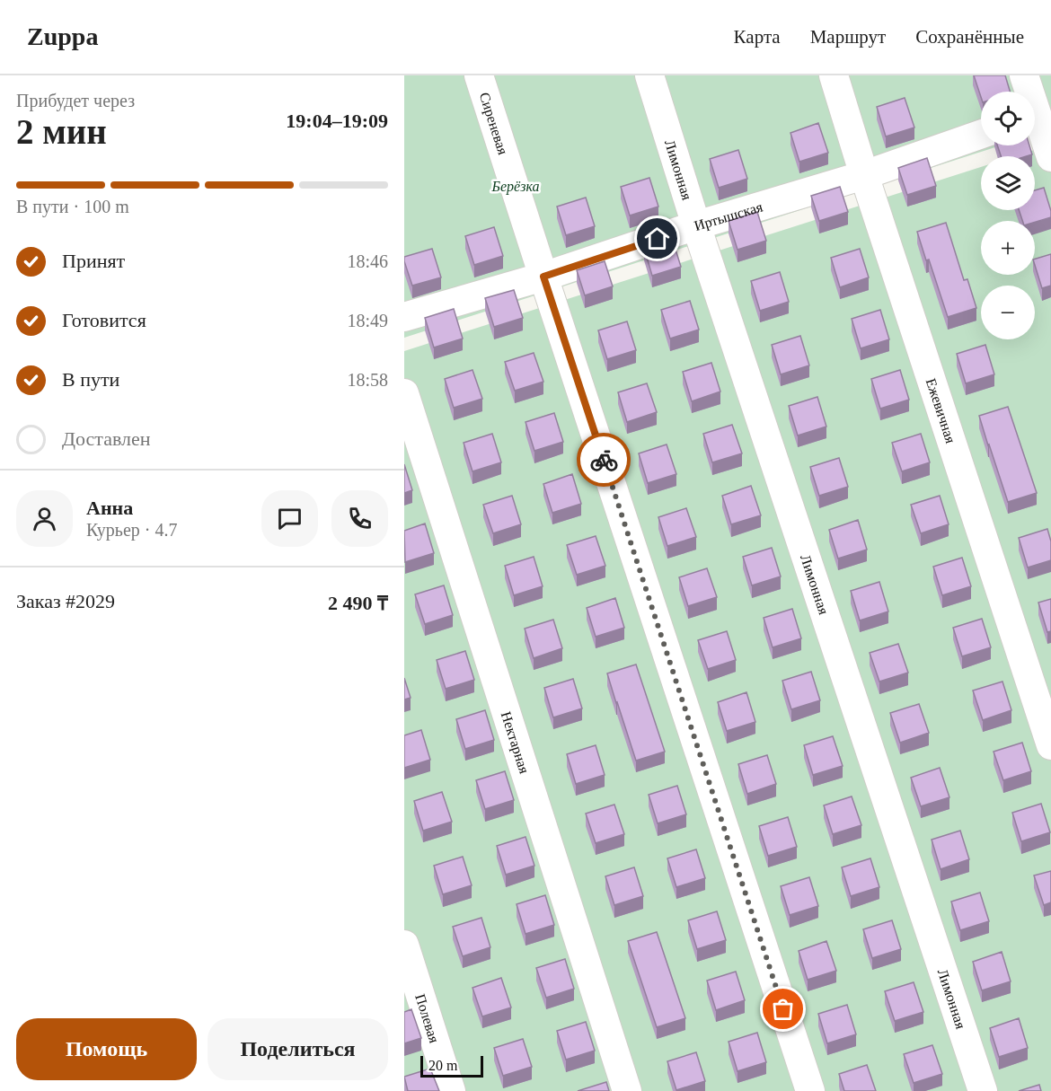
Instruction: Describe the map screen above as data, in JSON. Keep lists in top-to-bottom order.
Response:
{
  "streets": {
    "street": [
      "Сиреневая",
      "Лимонная",
      "Иртышская",
      "Ежевичная",
      "Нектарная",
      "Полевая"
    ]
  },
  "crossings": [
    ["Сиреневая", "Иртышская"],
    ["Лимонная", "Иртышская"],
    ["Иртышская", "Ежевичная"]
  ],
  "parks": ["Берёзка"],
  "scale_bar": "20 m",
  "page": {
    "header": "Zuppa",
    "nav": ["Карта", "Маршрут", "Сохранённые"],
    "heading": ["2 мин", "Прибудет через", "19:04–19:09"],
    "panel": [
      "Анна",
      "Курьер · 4.7",
      "Заказ #2029",
      "2 490 ₸"
    ],
    "map_buttons": ["+", "−"],
    "bar": "В пути · 100 m",
    "list": [
      ["Принят", "18:46"],
      ["Готовится", "18:49"],
      ["В пути", "18:58"],
      "Доставлен"
    ],
    "buttons": ["Помощь", "Поделиться"],
    "scale": "20 m"
  }
}
